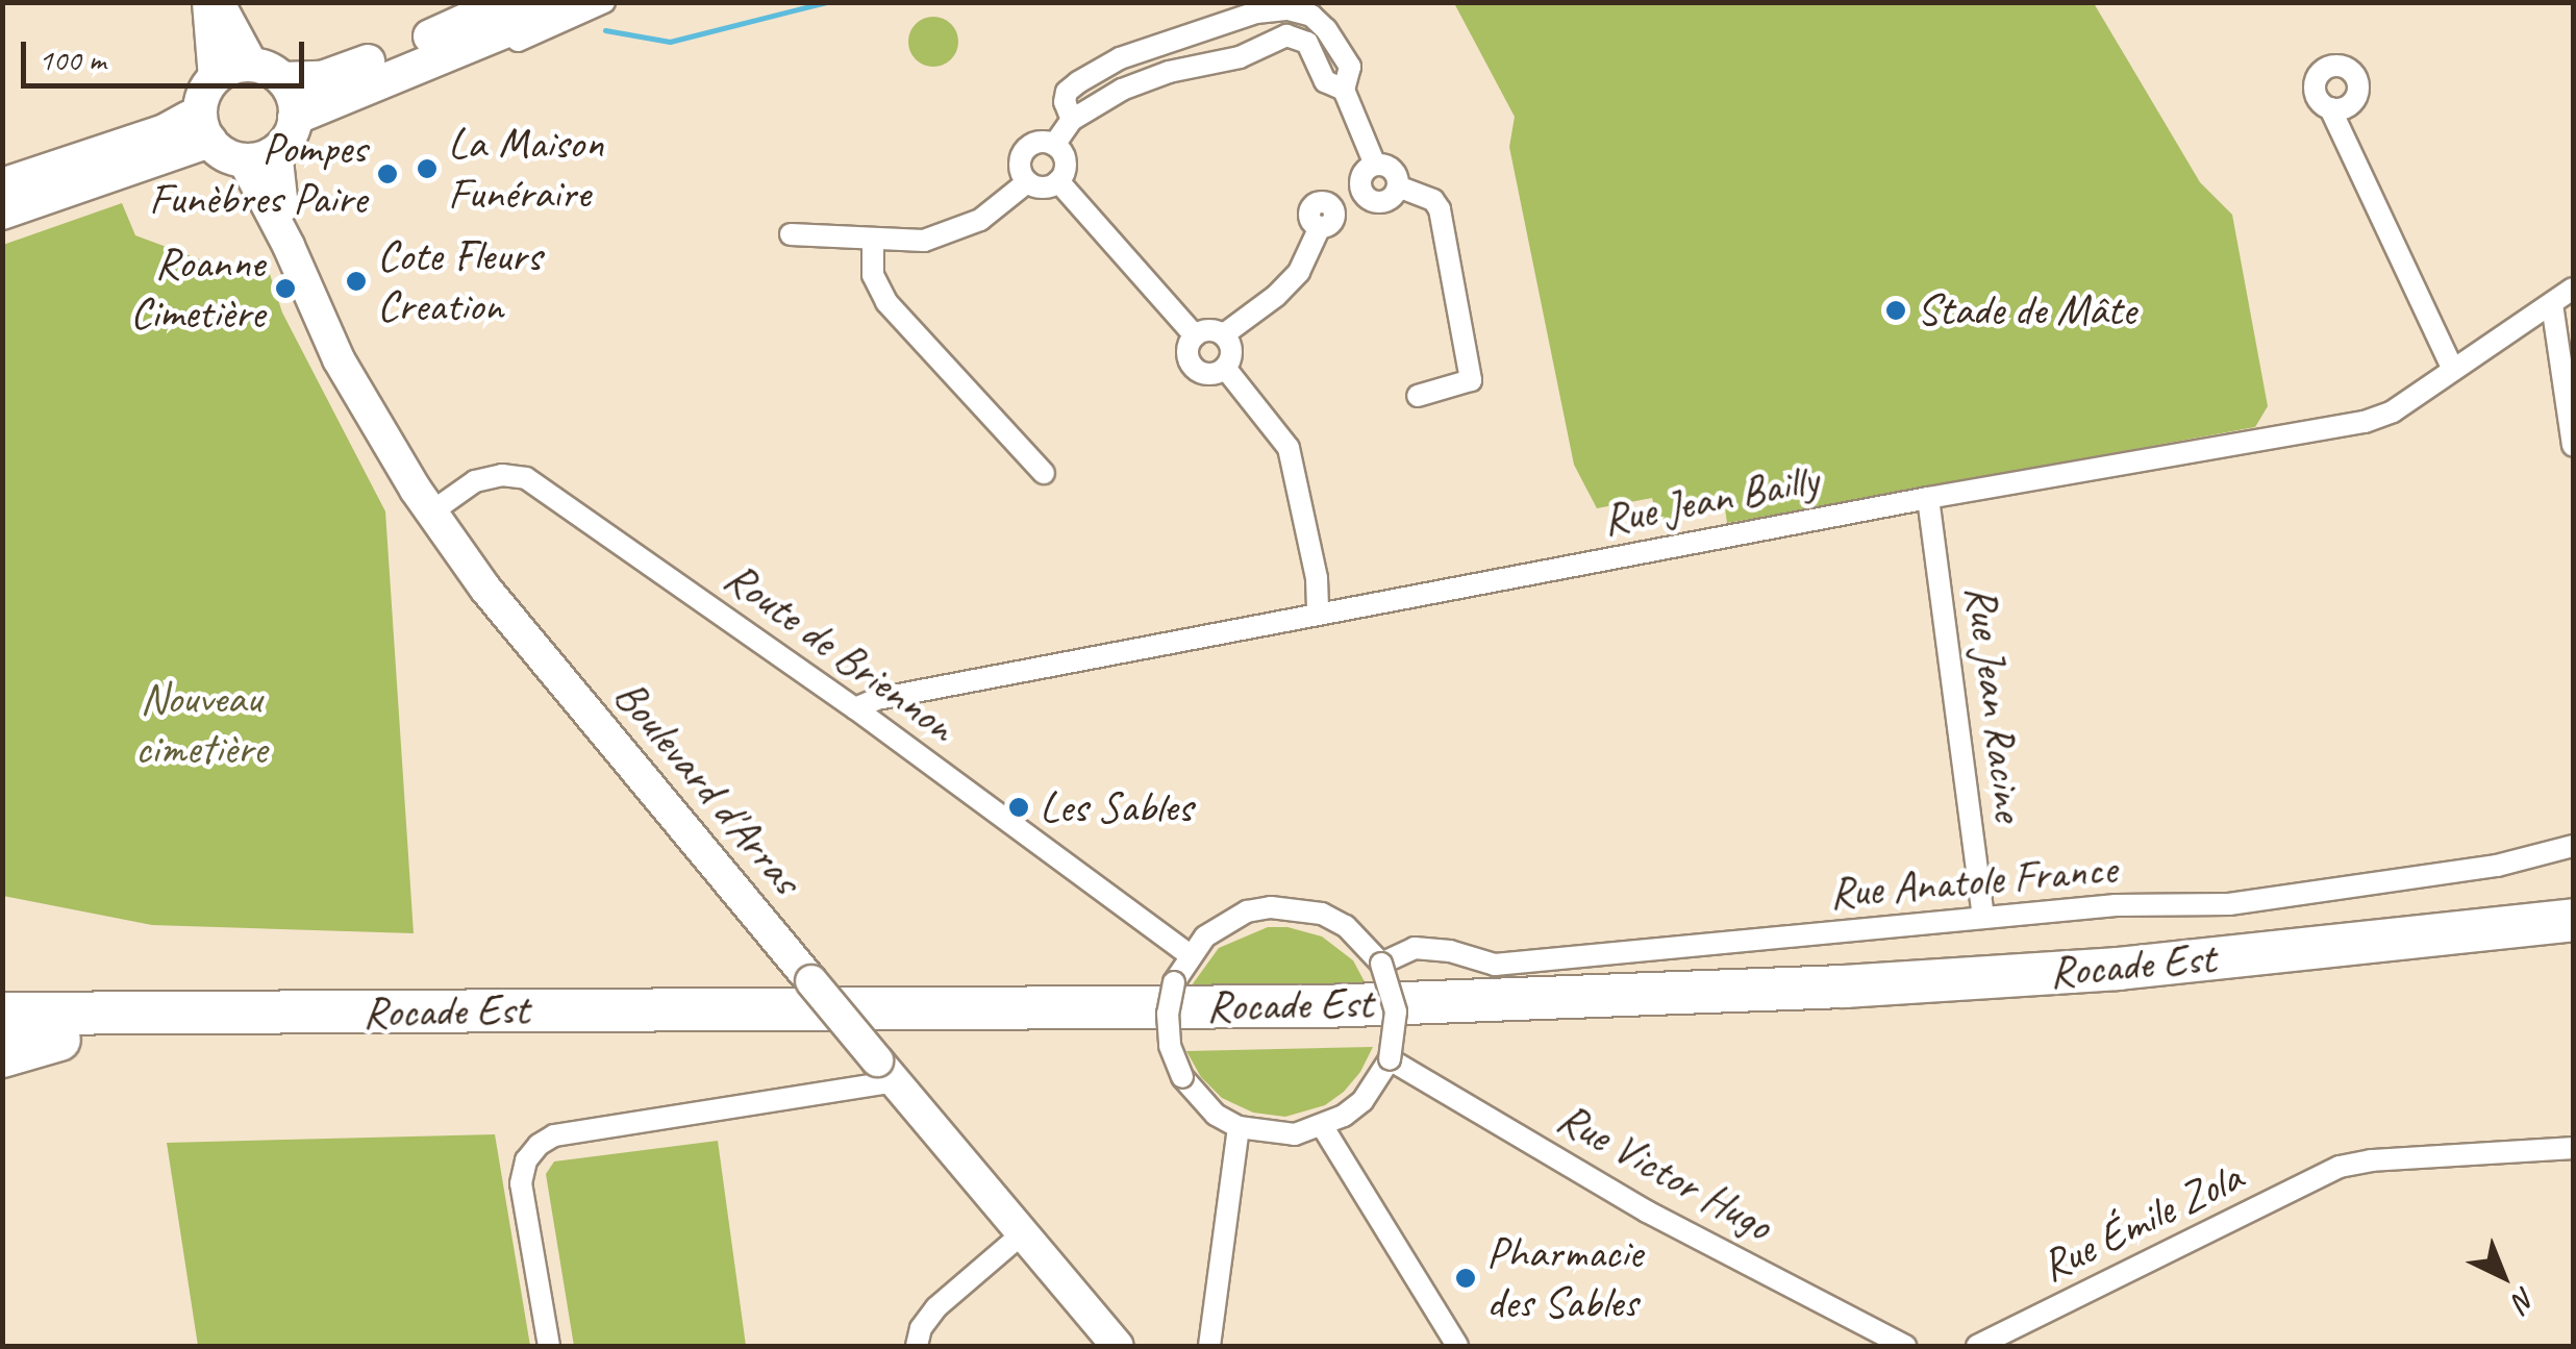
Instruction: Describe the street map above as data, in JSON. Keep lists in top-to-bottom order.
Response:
{
  "streets": {
    "highway": ["Rocade Est"],
    "main road": ["Boulevard d'Arras"],
    "street": [
      "Rue Jean Bailly",
      "Route de Briennon",
      "Rue Jean Racine",
      "Rue Anatole France",
      "Rue Victor Hugo",
      "Rue Émile Zola"
    ]
  },
  "crossings": [
    ["Rue Jean Bailly", "Route de Briennon"],
    ["Rue Jean Bailly", "Rue Jean Racine"],
    ["Route de Briennon", "Boulevard d'Arras"],
    ["Route de Briennon", "Rue Anatole France"],
    ["Route de Briennon", "Rue Victor Hugo"],
    ["Rue Jean Racine", "Rue Anatole France"],
    ["Rue Anatole France", "Rue Victor Hugo"]
  ],
  "parks": ["Nouveau cimetière"],
  "places": [
    "La Maison Funéraire",
    "Pompes Funèbres Paire",
    "Cote Fleurs Creation",
    "Roanne Cimetière",
    "Stade de Mâte",
    "Les Sables",
    "Pharmacie des Sables"
  ],
  "scale_bar": "100 m",
  "north": "bottom right"
}
